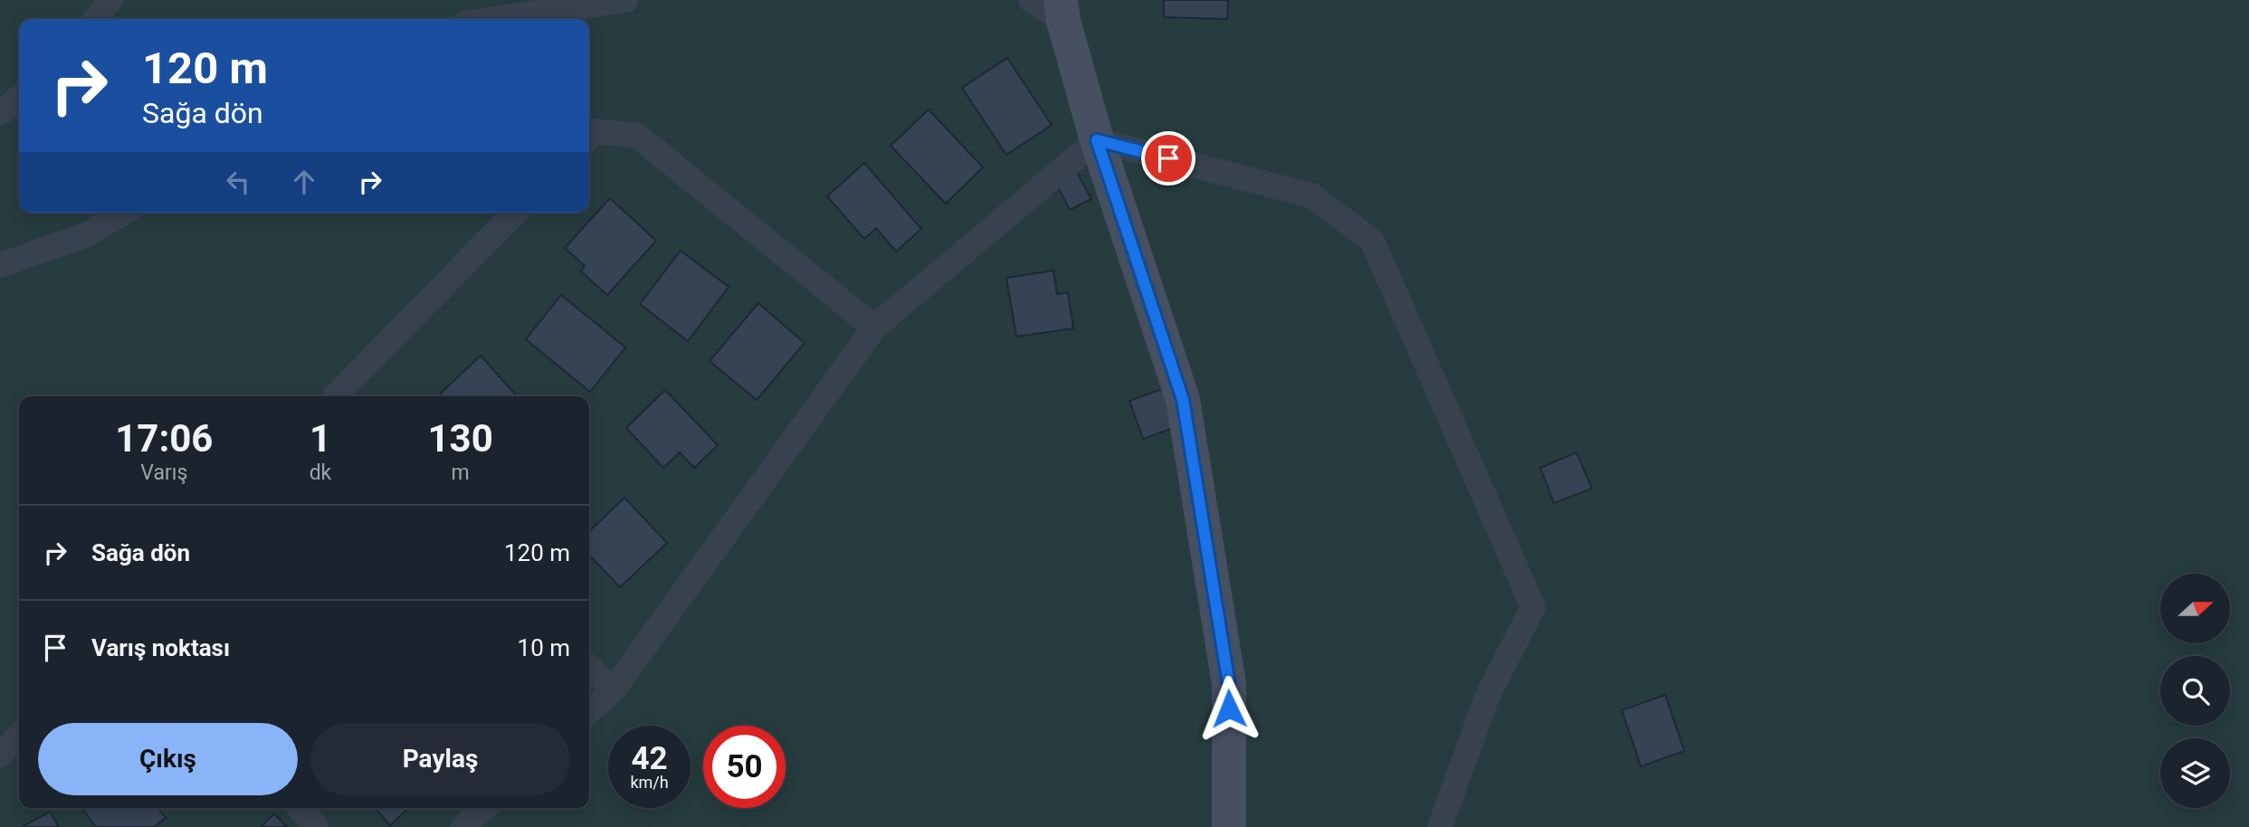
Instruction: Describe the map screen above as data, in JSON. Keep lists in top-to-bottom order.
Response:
{
  "north": "right",
  "page": {
    "turn": ["120 m", "Sağa dön"],
    "eta": [
      "17:06",
      "Varış",
      "1",
      "dk",
      "130",
      "m"
    ],
    "list": [
      {
        "name": "Sağa dön",
        "value": "120 m"
      },
      {
        "name": "Varış noktası",
        "value": "10 m"
      }
    ],
    "buttons": ["Çıkış", "Paylaş"],
    "speed": "42 km/h",
    "limit": "50"
  }
}
